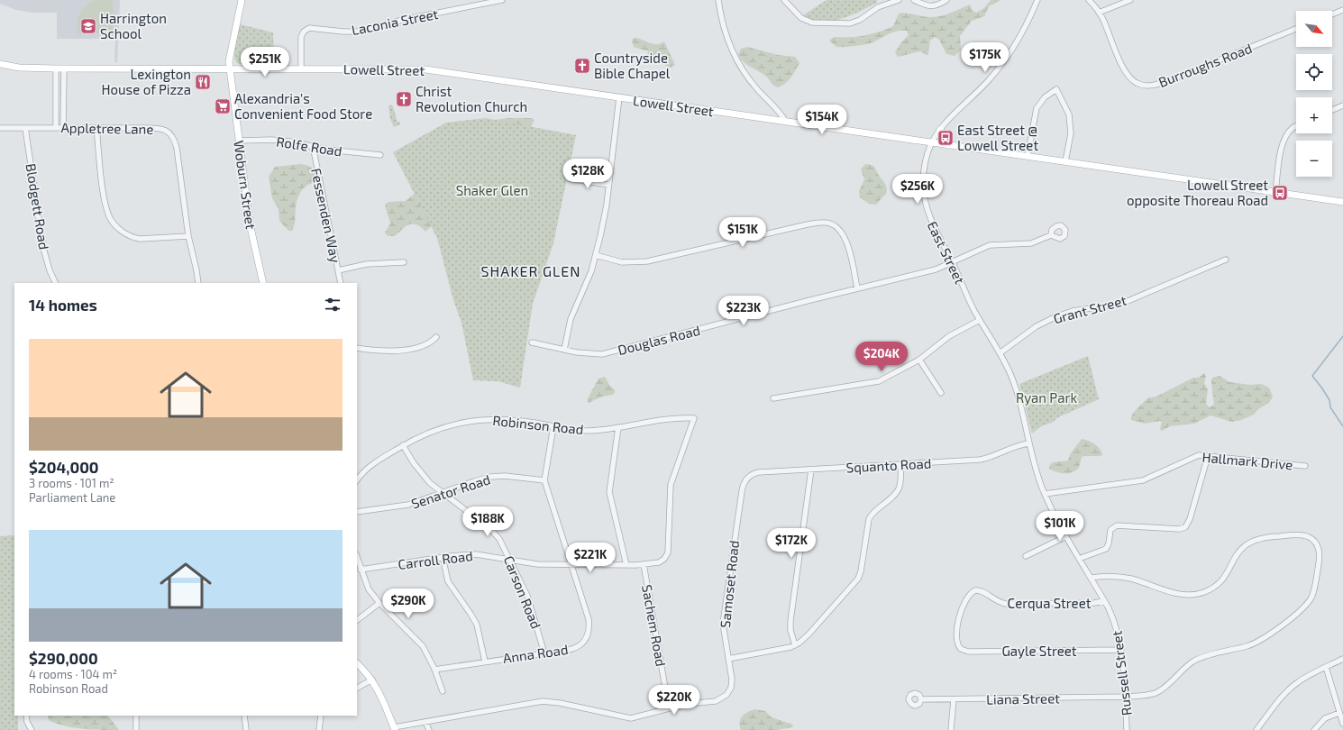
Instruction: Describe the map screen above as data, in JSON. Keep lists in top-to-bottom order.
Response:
{
  "streets": {
    "main road": ["Lowell Street", "Woburn Street"],
    "street": [
      "Laconia Street",
      "Burroughs Road",
      "Appletree Lane",
      "Rolfe Road",
      "Blodgett Road",
      "Fessenden Way",
      "East Street",
      "Grant Street",
      "Douglas Road",
      "Robinson Road",
      "Hallmark Drive",
      "Squanto Road",
      "Senator Road",
      "Carroll Road",
      "Samoset Road",
      "Carson Road",
      "Cerqua Street",
      "Sachem Road",
      "Gayle Street",
      "Anna Road",
      "Russell Street",
      "Liana Street"
    ]
  },
  "crossings": [
    ["Laconia Street", "Lowell Street"],
    ["Lowell Street", "Woburn Street"],
    ["Lowell Street", "East Street"],
    ["Appletree Lane", "Blodgett Road"],
    ["Rolfe Road", "Woburn Street"],
    ["Rolfe Road", "Fessenden Way"],
    ["East Street", "Douglas Road"],
    ["East Street", "Russell Street"],
    ["Grant Street", "Russell Street"],
    ["Robinson Road", "Carroll Road"],
    ["Robinson Road", "Carson Road"],
    ["Robinson Road", "Anna Road"],
    ["Hallmark Drive", "Russell Street"],
    ["Squanto Road", "Samoset Road"],
    ["Squanto Road", "Russell Street"],
    ["Senator Road", "Carson Road"],
    ["Senator Road", "Anna Road"],
    ["Carroll Road", "Carson Road"],
    ["Carroll Road", "Sachem Road"],
    ["Carroll Road", "Anna Road"],
    ["Samoset Road", "Sachem Road"],
    ["Carson Road", "Anna Road"],
    ["Cerqua Street", "Gayle Street"],
    ["Cerqua Street", "Russell Street"],
    ["Gayle Street", "Russell Street"],
    ["Russell Street", "Liana Street"]
  ],
  "districts": ["SHAKER GLEN"],
  "parks": ["Shaker Glen", "Ryan Park"],
  "places": {
    "school or university": ["Harrington School"],
    "church": ["Countryside Bible Chapel", "Christ Revolution Church"],
    "restaurant": ["Lexington House of Pizza"],
    "supermarket": ["Alexandria's Convenient Food Store"],
    "bus stop": ["East Street @ Lowell Street", "Lowell Street opposite Thoreau Road"]
  },
  "north": "bottom right",
  "page": {
    "map_buttons": ["+", "−"],
    "price": [
      "$175K",
      "$251K",
      "$154K",
      "$128K",
      "$256K",
      "$151K",
      "$223K",
      "$204K",
      "$188K",
      "$101K",
      "$172K",
      "$221K",
      "$290K",
      "$220K"
    ],
    "heading": "14 homes",
    "list": [
      {
        "name": "$204,000",
        "note": "3 rooms · 101 m² · Parliament Lane"
      },
      {
        "name": "$290,000",
        "note": "4 rooms · 104 m² · Robinson Road"
      }
    ]
  }
}
